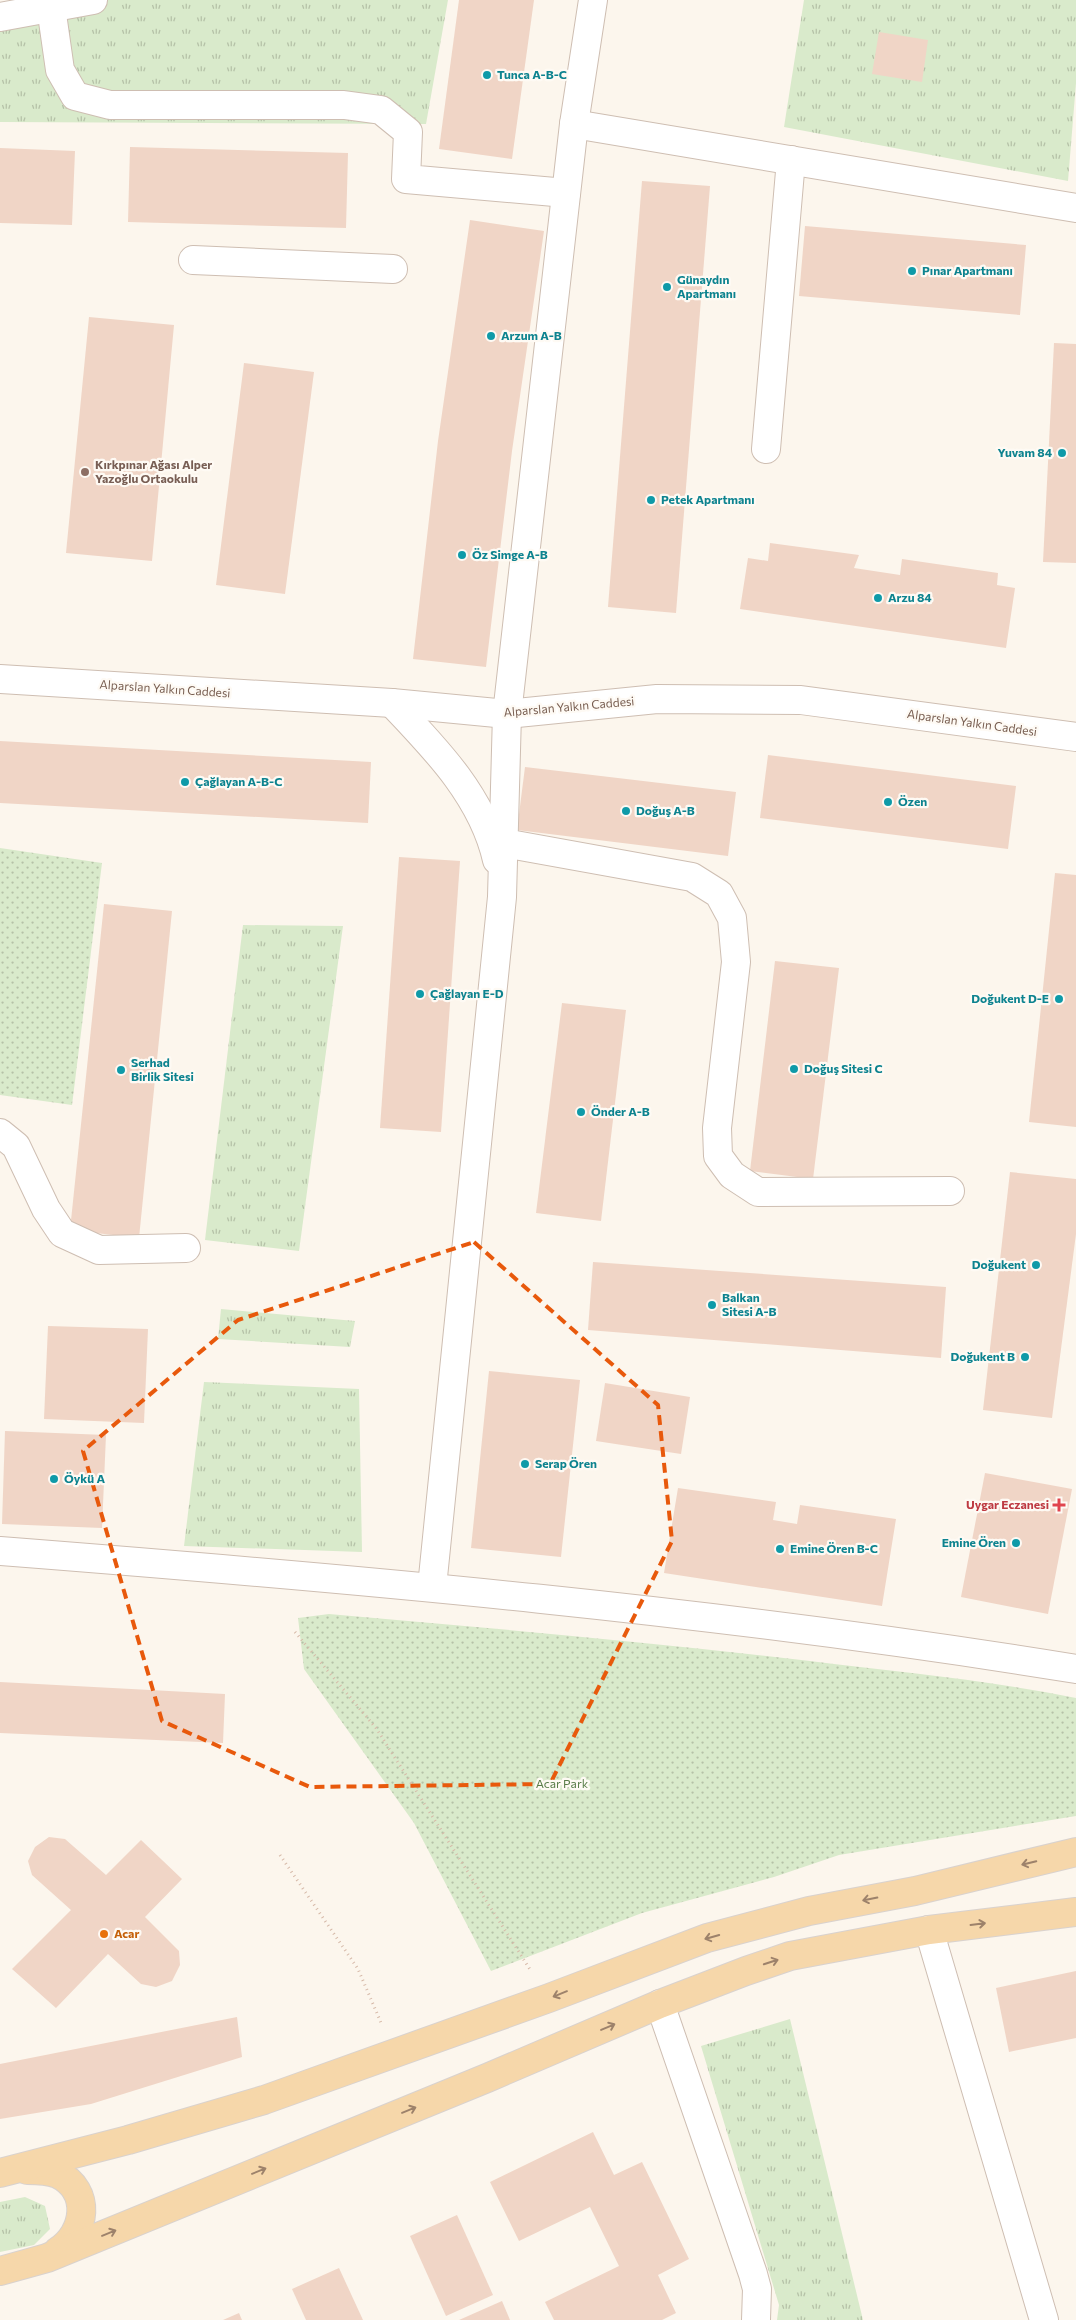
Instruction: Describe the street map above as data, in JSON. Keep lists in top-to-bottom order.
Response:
{
  "streets": {
    "street": ["Alparslan Yalkın Caddesi"]
  },
  "parks": ["Acar Park"],
  "places": {
    "other": [
      "Tunca A-B-C",
      "Pınar Apartmanı",
      "Günaydın Apartmanı",
      "Arzum A-B",
      "Yuvam 84",
      "Kırkpınar Ağası Alper Yazoğlu Ortaokulu",
      "Petek Apartmanı",
      "Öz Simge A-B",
      "Arzu 84",
      "Çağlayan A-B-C",
      "Özen",
      "Doğuş A-B",
      "Çağlayan E-D",
      "Doğukent D-E",
      "Doğuş Sitesi C",
      "Serhad Birlik Sitesi",
      "Önder A-B",
      "Doğukent",
      "Balkan Sitesi A-B",
      "Doğukent B",
      "Serap Ören",
      "Öykü A",
      "Emine Ören",
      "Emine Ören B-C",
      "Acar"
    ],
    "health": ["Uygar Eczanesi"]
  }
}
